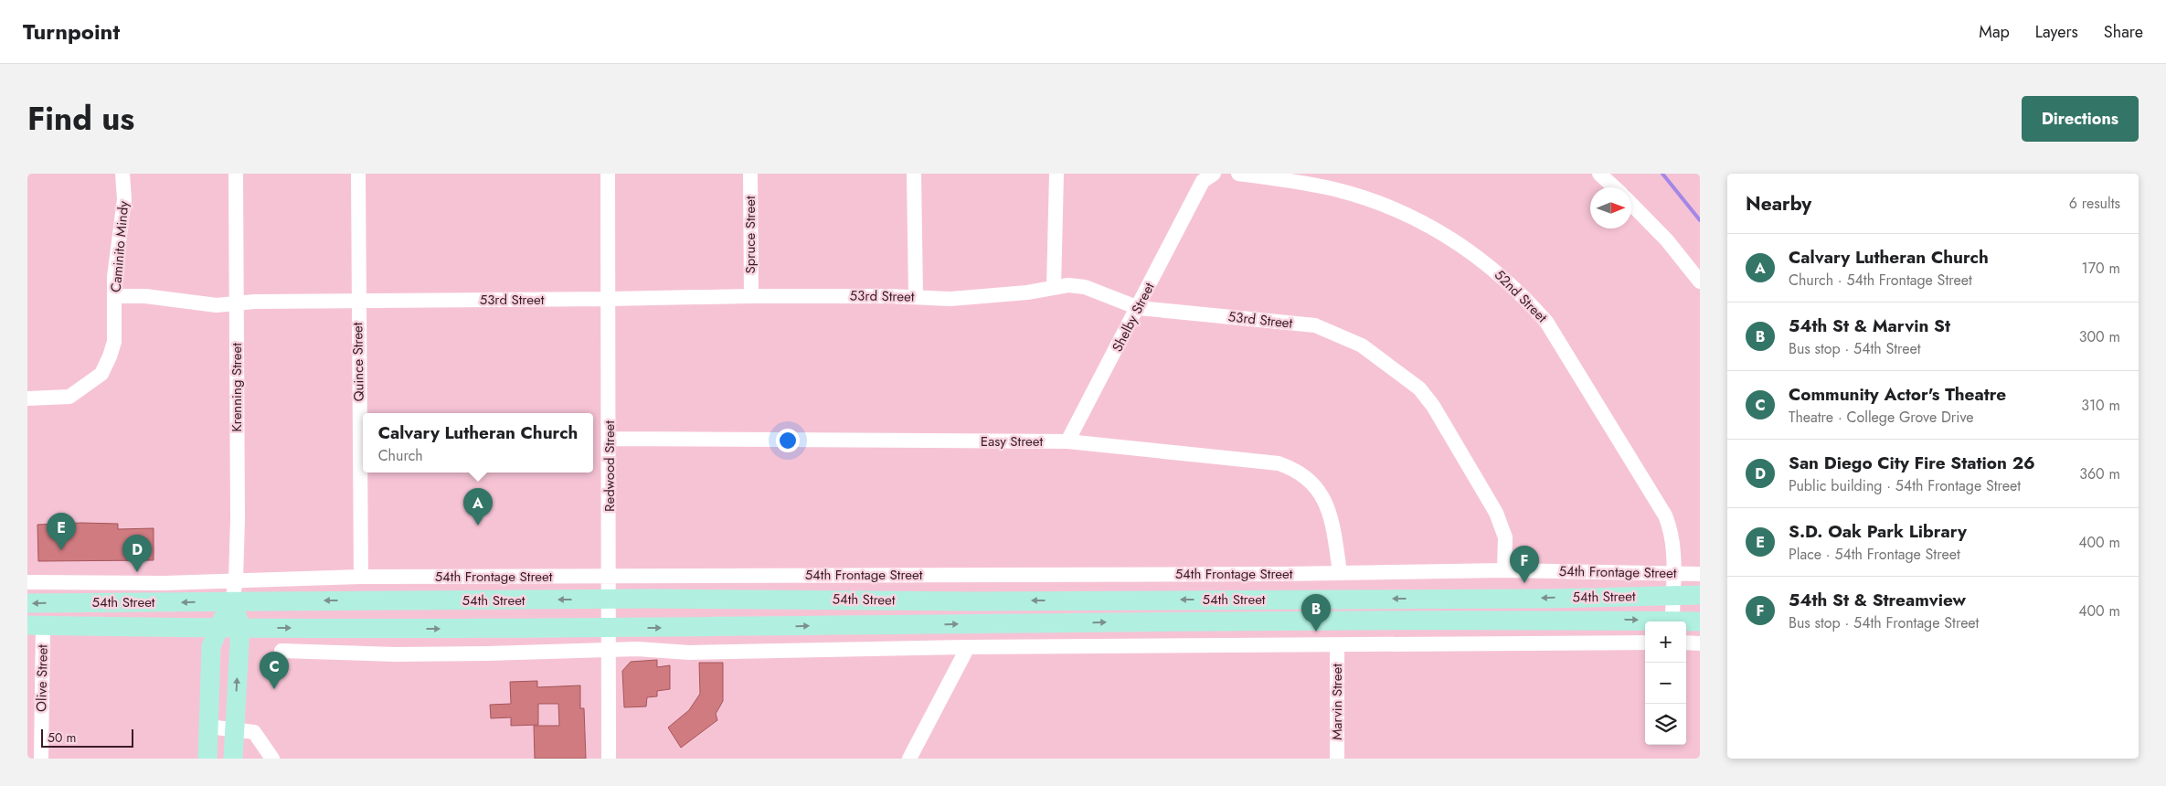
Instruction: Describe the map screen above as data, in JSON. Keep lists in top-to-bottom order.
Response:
{
  "streets": {
    "main road": ["54th Street"],
    "street": [
      "Spruce Street",
      "Caminito Mindy",
      "53rd Street",
      "52nd Street",
      "Shelby Street",
      "Quince Street",
      "Krenning Street",
      "Easy Street",
      "Redwood Street",
      "54th Frontage Street",
      "Olive Street",
      "Marvin Street"
    ]
  },
  "crossings": [
    ["Spruce Street", "53rd Street"],
    ["Caminito Mindy", "53rd Street"],
    ["53rd Street", "Shelby Street"],
    ["53rd Street", "Quince Street"],
    ["53rd Street", "Krenning Street"],
    ["53rd Street", "Redwood Street"],
    ["53rd Street", "54th Frontage Street"],
    ["52nd Street", "54th Frontage Street"],
    ["52nd Street", "54th Street"],
    ["Shelby Street", "Easy Street"],
    ["Quince Street", "54th Frontage Street"],
    ["Krenning Street", "54th Frontage Street"],
    ["Krenning Street", "54th Street"],
    ["Easy Street", "Redwood Street"],
    ["Easy Street", "54th Frontage Street"],
    ["Redwood Street", "54th Frontage Street"],
    ["Redwood Street", "54th Street"],
    ["54th Street", "Olive Street"]
  ],
  "scale_bar": "50 m",
  "north": "right",
  "page": {
    "header": "Turnpoint",
    "nav": ["Map", "Layers", "Share"],
    "title": "Find us",
    "buttons": "Directions",
    "heading": ["Nearby", "6 results"],
    "list": [
      {
        "mark": "A",
        "name": "Calvary Lutheran Church",
        "note": "Church · 54th Frontage Street",
        "value": "170 m"
      },
      {
        "mark": "B",
        "name": "54th St & Marvin St",
        "note": "Bus stop · 54th Street",
        "value": "300 m"
      },
      {
        "mark": "C",
        "name": "Community Actor's Theatre",
        "note": "Theatre · College Grove Drive",
        "value": "310 m"
      },
      {
        "mark": "D",
        "name": "San Diego City Fire Station 26",
        "note": "Public building · 54th Frontage Street",
        "value": "360 m"
      },
      {
        "mark": "E",
        "name": "S.D. Oak Park Library",
        "note": "Place · 54th Frontage Street",
        "value": "400 m"
      },
      {
        "mark": "F",
        "name": "54th St & Streamview",
        "note": "Bus stop · 54th Frontage Street",
        "value": "400 m"
      }
    ],
    "popup": ["Calvary Lutheran Church", "Church"],
    "pins": [
      "A",
      "E",
      "D",
      "F",
      "B",
      "C"
    ],
    "map_buttons": ["+", "−"],
    "scale": "50 m"
  }
}
